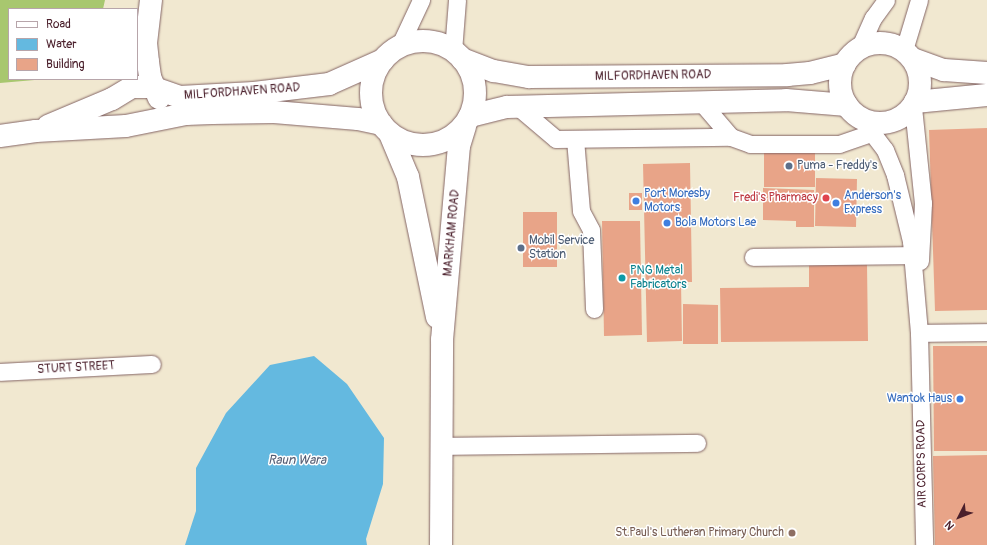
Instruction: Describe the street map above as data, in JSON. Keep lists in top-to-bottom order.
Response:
{
  "streets": {
    "main road": ["MILFORDHAVEN ROAD", "MARKHAM ROAD"],
    "street": ["STURT STREET", "AIR CORPS ROAD"]
  },
  "crossings": [
    ["MILFORDHAVEN ROAD", "MARKHAM ROAD"],
    ["MILFORDHAVEN ROAD", "AIR CORPS ROAD"]
  ],
  "water": ["Raun Wara"],
  "places": [
    "Puma - Freddy's",
    "Fredi's Pharmacy",
    "Port Moresby Motors",
    "Anderson's Express",
    "Bola Motors Lae",
    "Mobil Service Station",
    "PNG Metal Fabricators",
    "Wantok Haus",
    "St.Paul's Lutheran Primary Church"
  ],
  "legend": ["Road", "Water", "Building"],
  "north": "bottom left"
}
